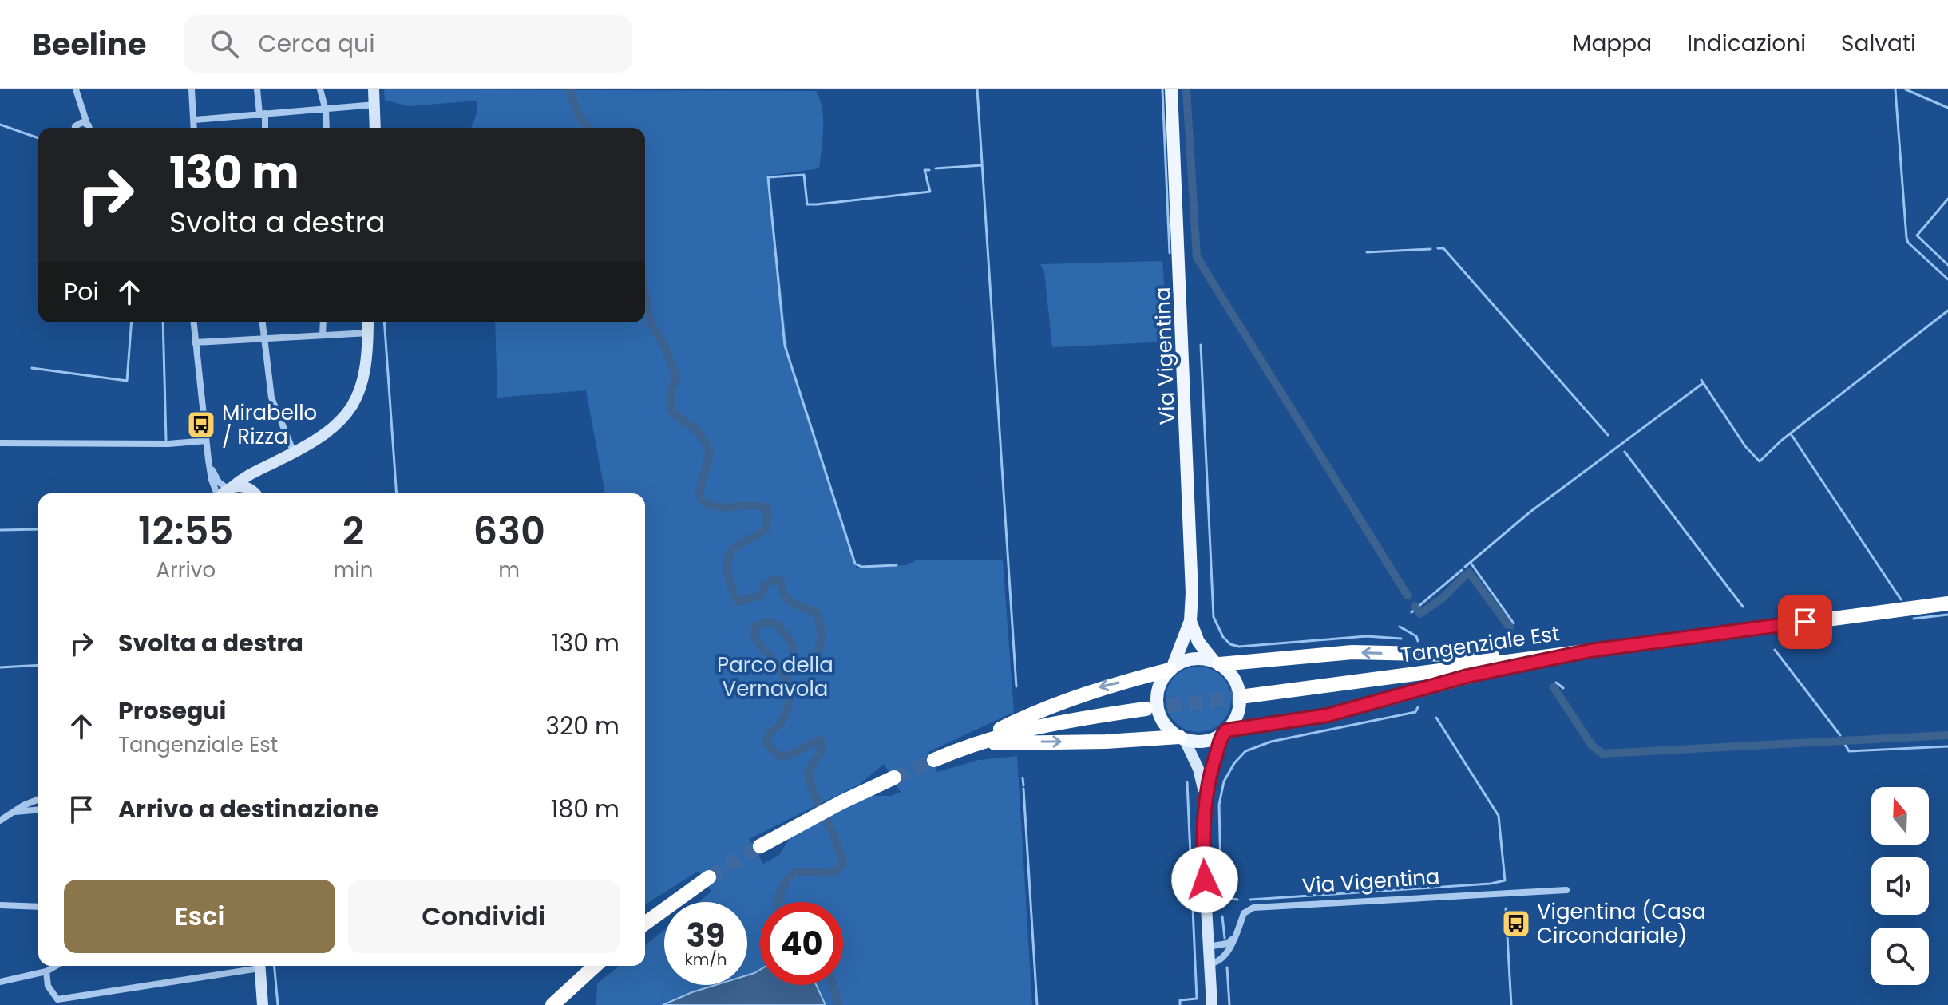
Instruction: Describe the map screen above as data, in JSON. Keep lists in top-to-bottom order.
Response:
{
  "streets": {
    "highway": ["Tangenziale Est"],
    "main road": ["Via Vigentina"]
  },
  "parks": ["Parco della Vernavola"],
  "places": {
    "bus stop": ["Mirabello / Rizza", "Vigentina (Casa Circondariale)"]
  },
  "north": "top",
  "page": {
    "header": "Beeline",
    "search": "Cerca qui",
    "nav": ["Mappa", "Indicazioni", "Salvati"],
    "turn": ["130 m", "Svolta a destra"],
    "then": "Poi",
    "eta": [
      "12:55",
      "Arrivo",
      "2",
      "min",
      "630",
      "m"
    ],
    "list": [
      {
        "name": "Svolta a destra",
        "value": "130 m"
      },
      {
        "name": "Prosegui",
        "note": "Tangenziale Est",
        "value": "320 m"
      },
      {
        "name": "Arrivo a destinazione",
        "value": "180 m"
      }
    ],
    "buttons": ["Esci", "Condividi"],
    "speed": "39 km/h",
    "limit": "40"
  }
}
